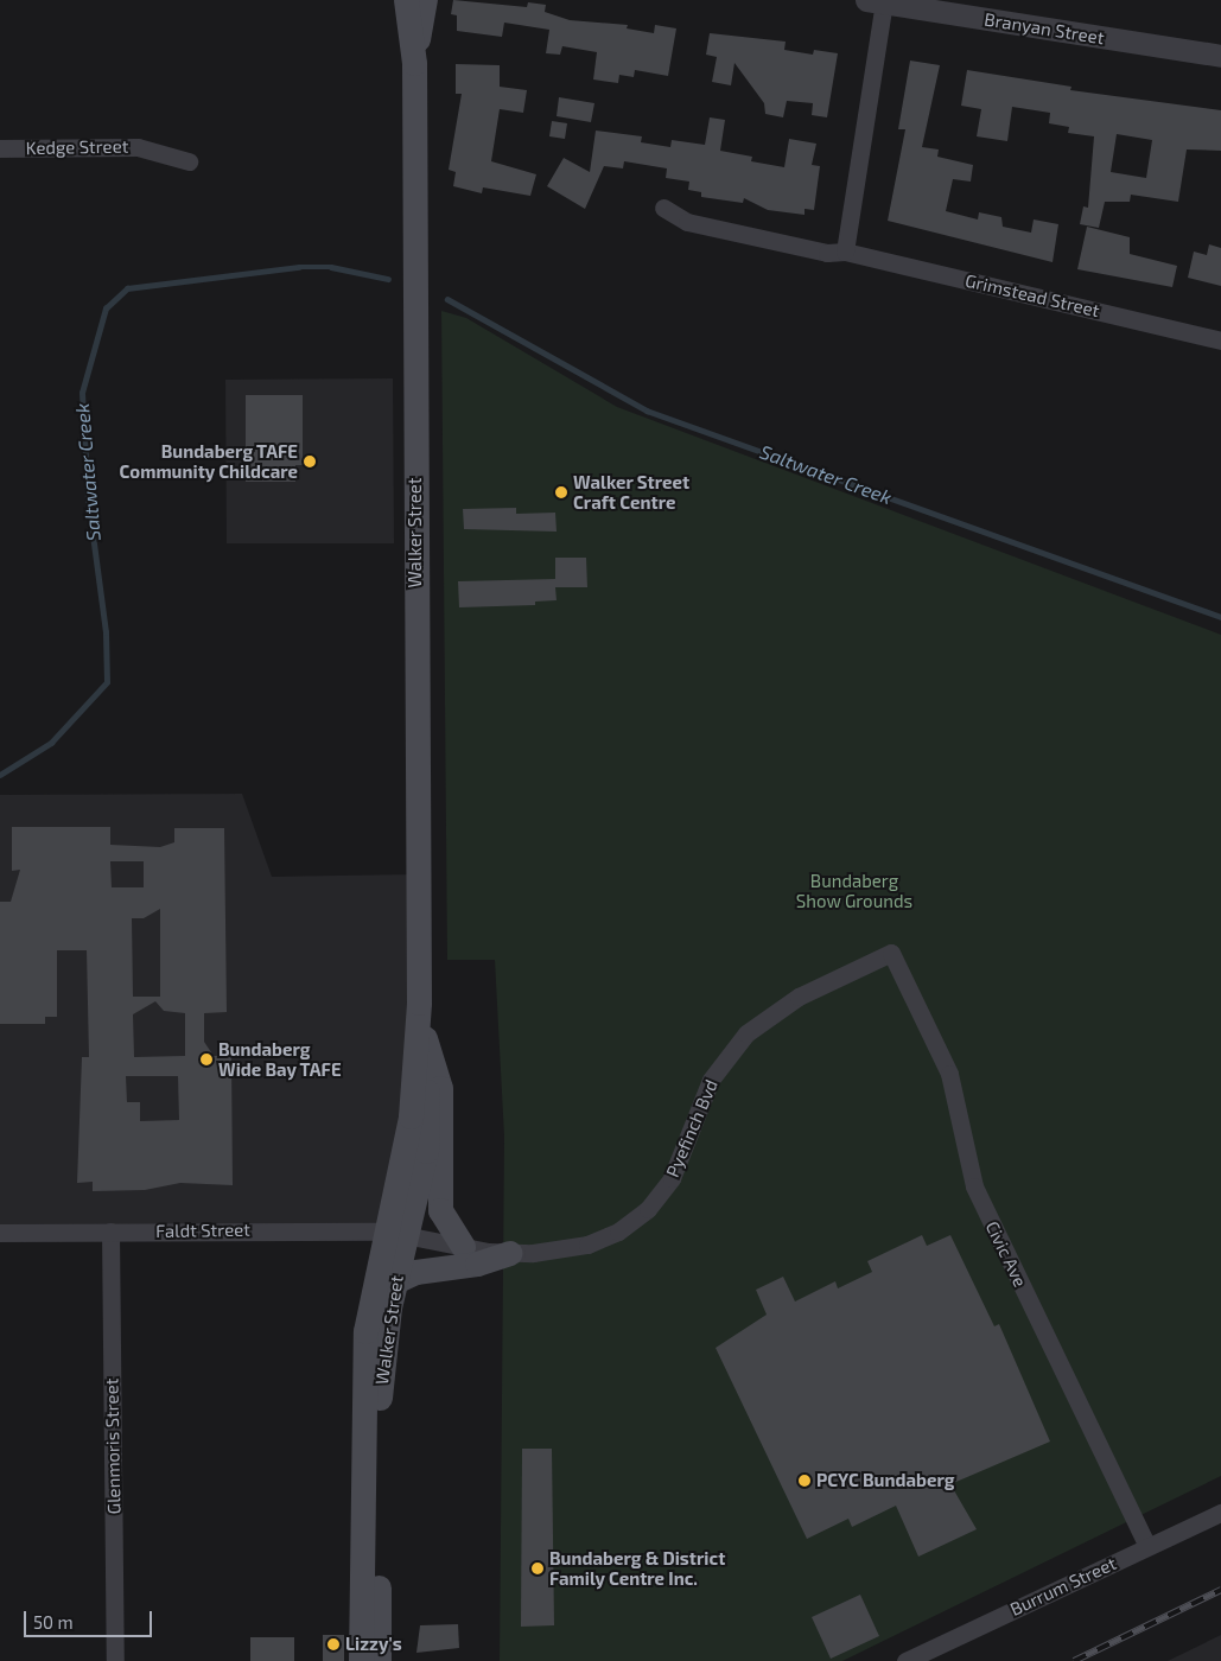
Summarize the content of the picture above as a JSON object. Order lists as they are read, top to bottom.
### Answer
{
  "streets": {
    "main road": ["Walker Street"],
    "street": [
      "Branyan Street",
      "Kedge Street",
      "Grimstead Street",
      "Pyefinch Bvd",
      "Faldt Street",
      "Civic Ave",
      "Glenmoris Street",
      "Burrum Street"
    ]
  },
  "crossings": [
    ["Walker Street", "Pyefinch Bvd"],
    ["Walker Street", "Faldt Street"],
    ["Pyefinch Bvd", "Faldt Street"],
    ["Pyefinch Bvd", "Civic Ave"],
    ["Faldt Street", "Glenmoris Street"],
    ["Civic Ave", "Burrum Street"]
  ],
  "water": ["Saltwater Creek"],
  "parks": ["Bundaberg Show Grounds"],
  "places": [
    "Bundaberg TAFE Community Childcare",
    "Walker Street Craft Centre",
    "Bundaberg Wide Bay TAFE",
    "PCYC Bundaberg",
    "Bundaberg & District Family Centre Inc.",
    "Lizzy's"
  ],
  "scale_bar": "50 m"
}
